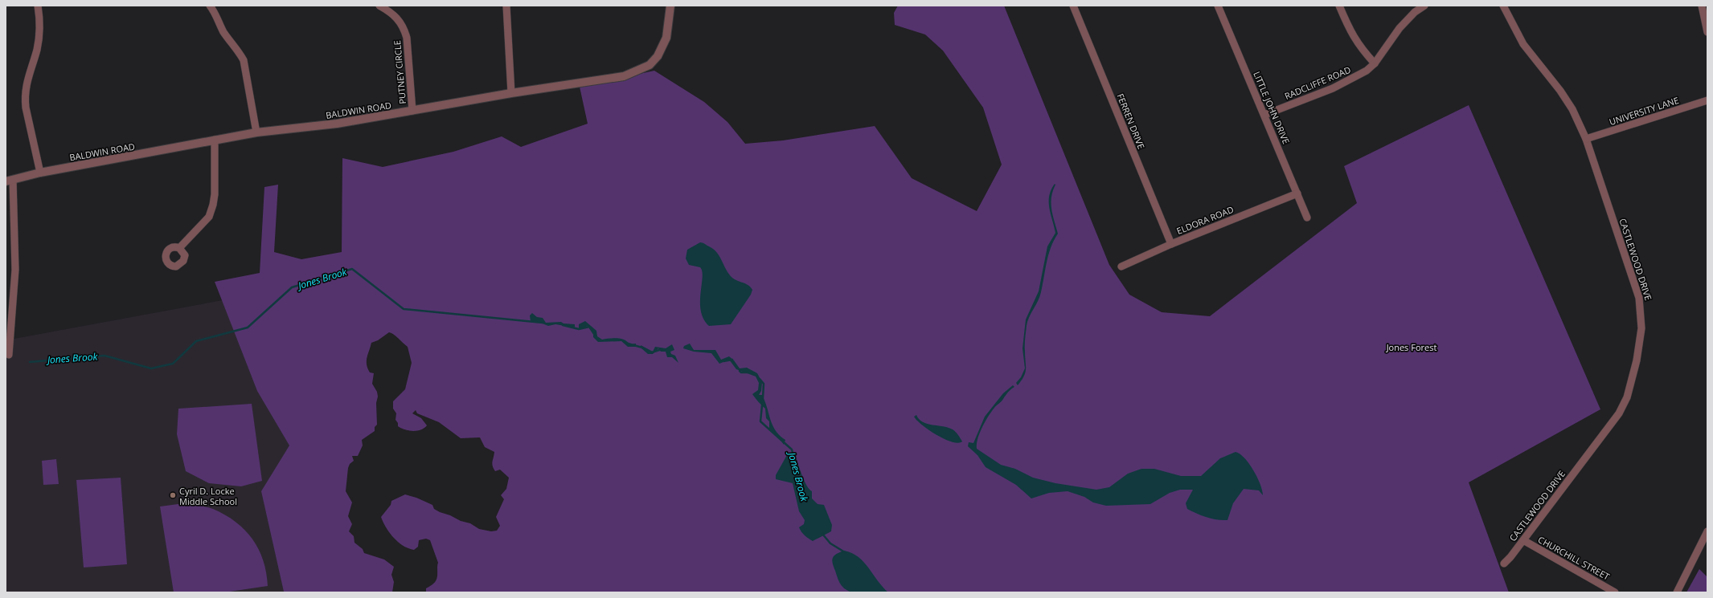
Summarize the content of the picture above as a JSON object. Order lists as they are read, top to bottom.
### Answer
{
  "streets": {
    "street": [
      "PUTNEY CIRCLE",
      "RADCLIFFE ROAD",
      "LITTLE JOHN DRIVE",
      "BALDWIN ROAD",
      "UNIVERSITY LANE",
      "FERREN DRIVE",
      "ELDORA ROAD",
      "CASTLEWOOD DRIVE",
      "CHURCHILL STREET"
    ]
  },
  "crossings": [
    ["PUTNEY CIRCLE", "BALDWIN ROAD"],
    ["RADCLIFFE ROAD", "LITTLE JOHN DRIVE"],
    ["LITTLE JOHN DRIVE", "ELDORA ROAD"],
    ["UNIVERSITY LANE", "CASTLEWOOD DRIVE"],
    ["FERREN DRIVE", "ELDORA ROAD"],
    ["CASTLEWOOD DRIVE", "CHURCHILL STREET"]
  ],
  "water": ["Jones Brook"],
  "parks": ["Jones Forest"],
  "places": ["Cyril D. Locke Middle School"]
}
